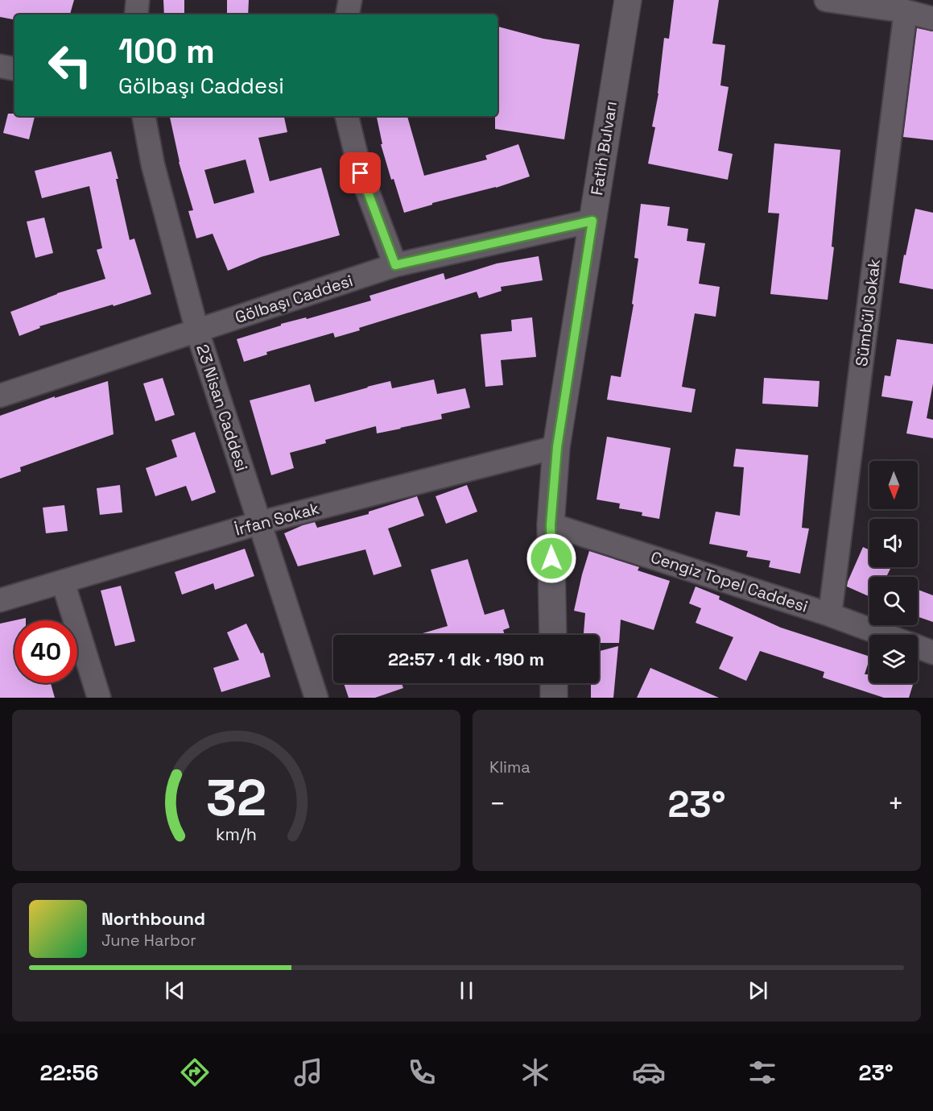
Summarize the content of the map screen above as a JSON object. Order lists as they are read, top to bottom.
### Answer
{
  "streets": {
    "street": [
      "Fatih Bulvarı",
      "Gölbaşı Caddesi",
      "Sümbül Sokak",
      "23 Nisan Caddesi",
      "İrfan Sokak",
      "Cengiz Topel Caddesi"
    ]
  },
  "crossings": [
    ["Fatih Bulvarı", "Gölbaşı Caddesi"],
    ["Fatih Bulvarı", "İrfan Sokak"],
    ["Fatih Bulvarı", "Cengiz Topel Caddesi"],
    ["Gölbaşı Caddesi", "23 Nisan Caddesi"],
    ["Sümbül Sokak", "Cengiz Topel Caddesi"],
    ["23 Nisan Caddesi", "İrfan Sokak"]
  ],
  "north": "bottom",
  "page": {
    "turn": ["100 m", "Gölbaşı Caddesi"],
    "limit": "40",
    "trip": "22:57 · 1 dk · 190 m",
    "tile": "Klima",
    "heat": ["−", "23°", "+"],
    "song": ["Northbound", "June Harbor"],
    "tabs": ["22:56", "23°"],
    "gauge": ["32", "km/h"]
  }
}
